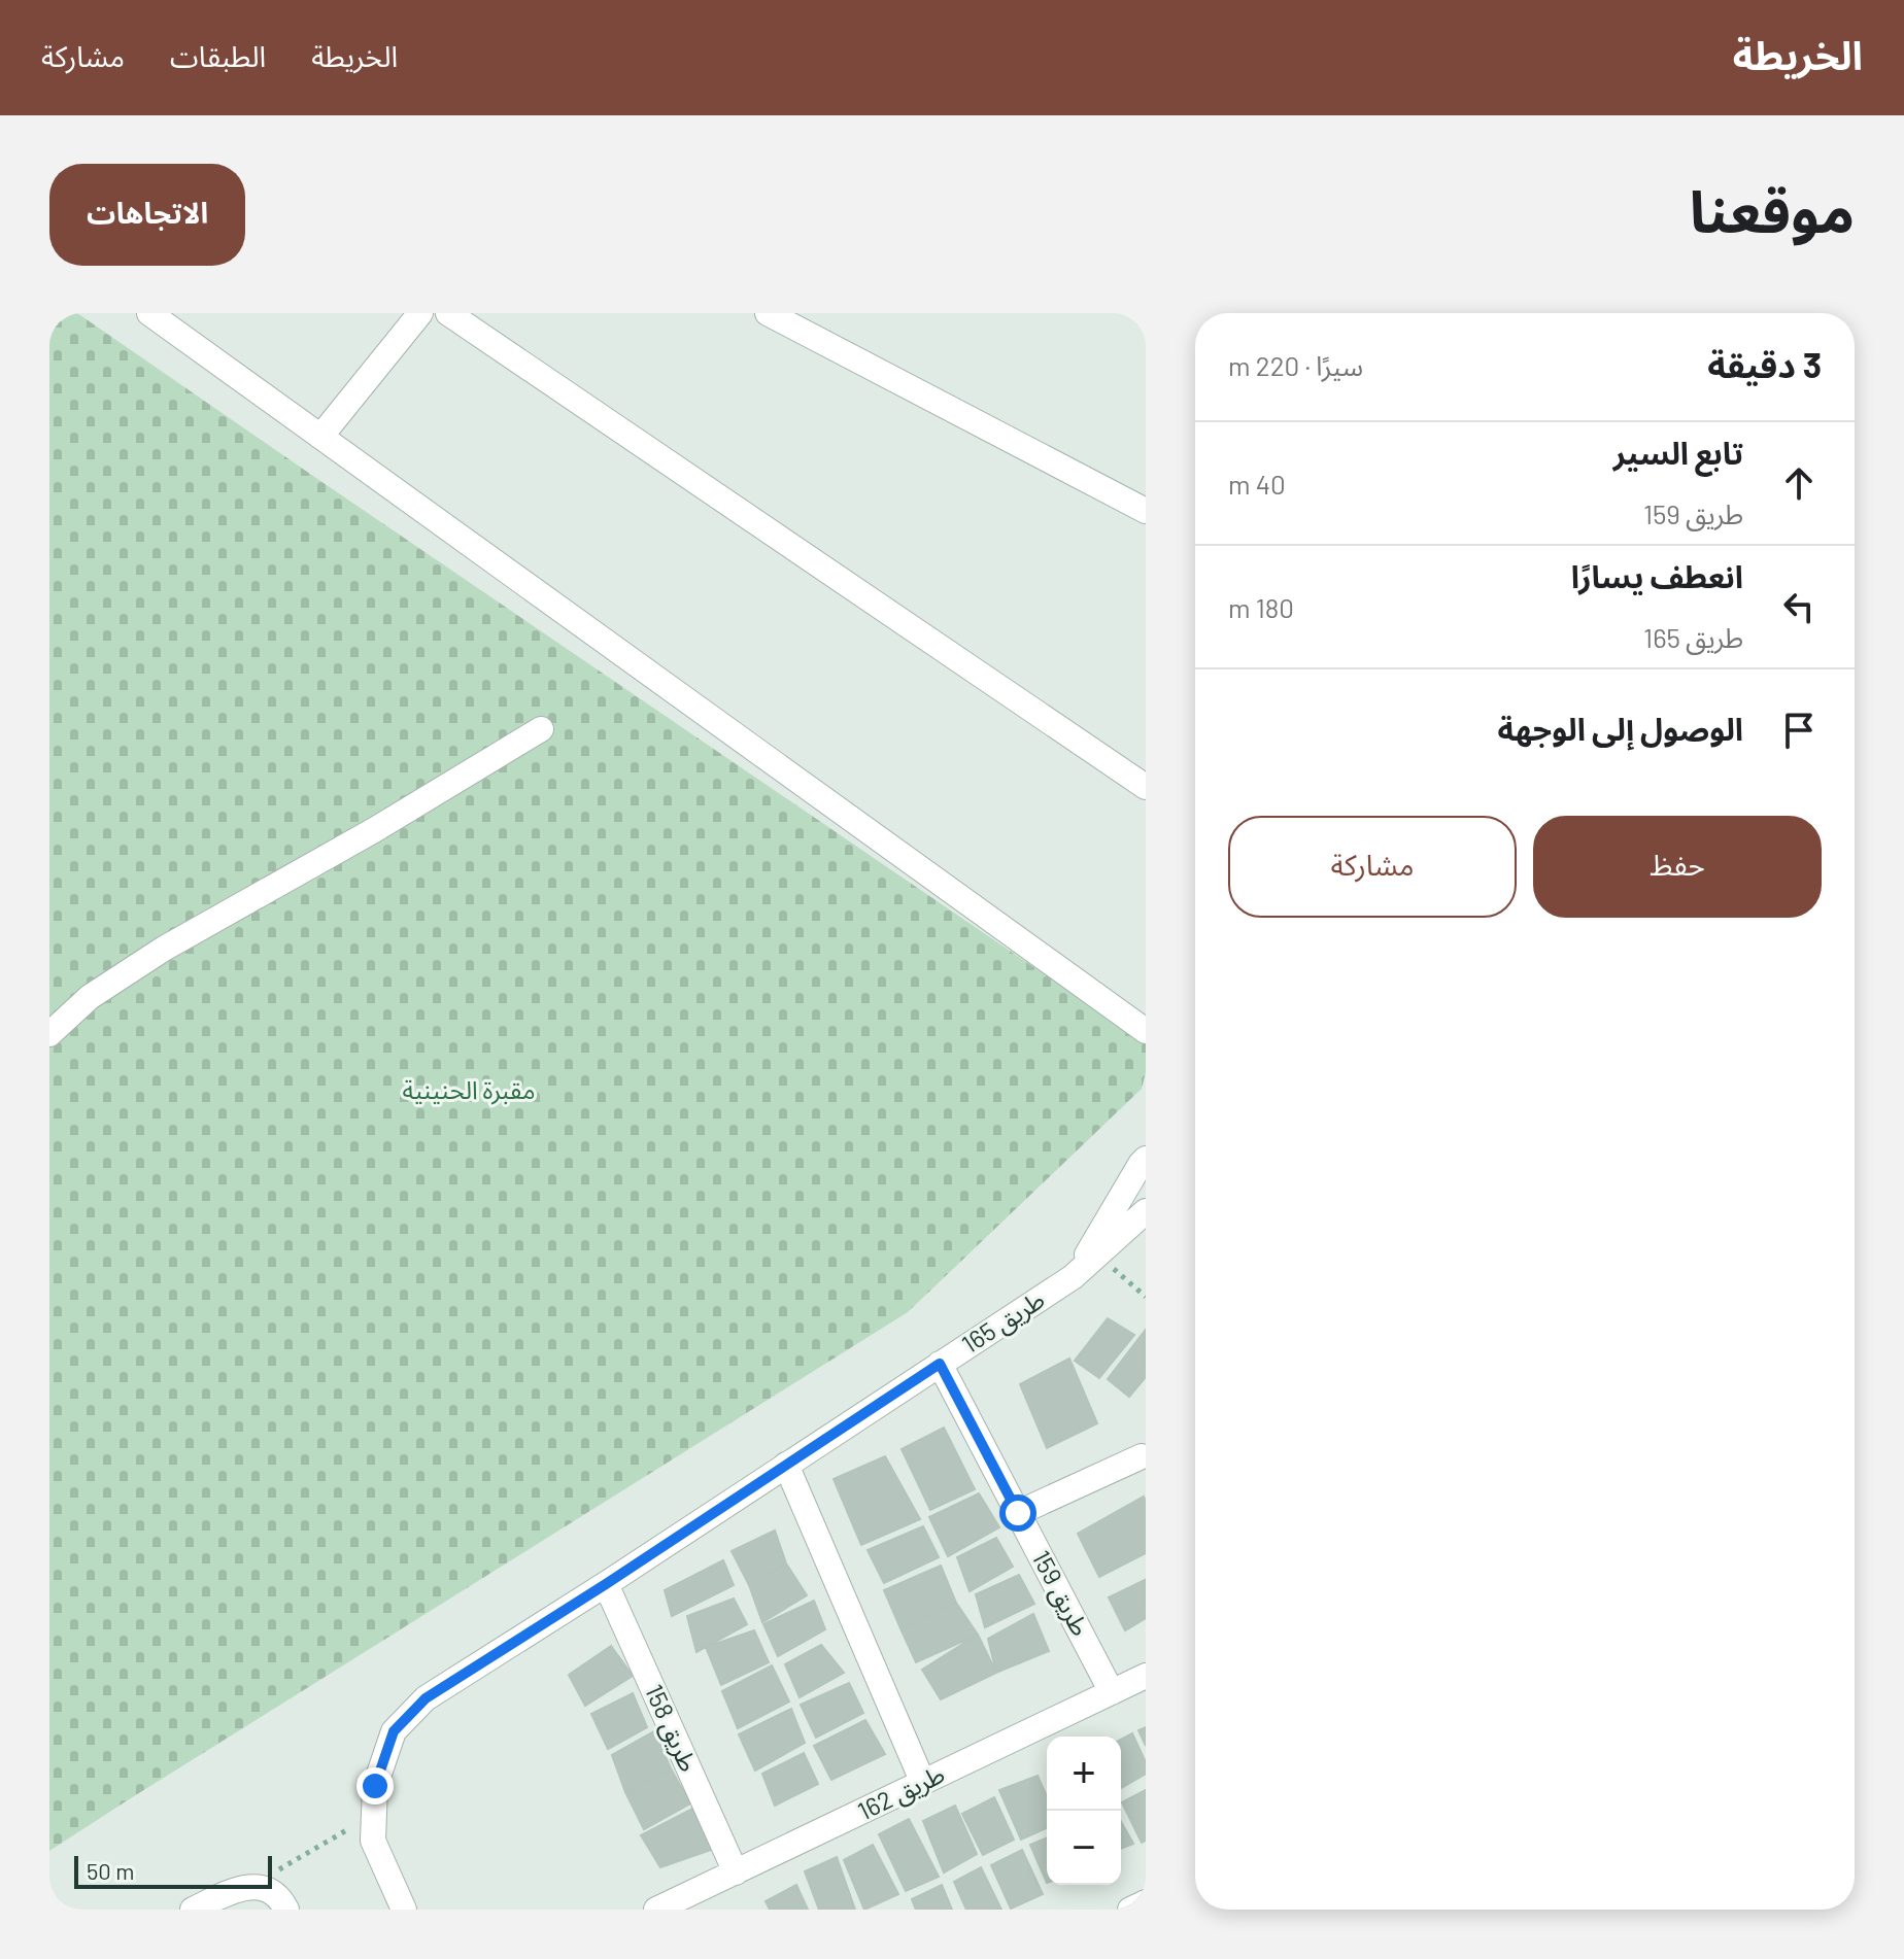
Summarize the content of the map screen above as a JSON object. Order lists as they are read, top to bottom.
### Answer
{
  "streets": {
    "street": [
      "طريق 165",
      "طريق 159",
      "طريق 158",
      "طريق 162"
    ]
  },
  "crossings": [
    ["طريق 165", "طريق 159"],
    ["طريق 165", "طريق 158"],
    ["طريق 159", "طريق 162"],
    ["طريق 158", "طريق 162"]
  ],
  "parks": ["مقبرة الحنينية"],
  "scale_bar": "50 m",
  "page": {
    "header": "الخريطة",
    "nav": ["الخريطة", "الطبقات", "مشاركة"],
    "title": "موقعنا",
    "buttons": [
      "الاتجاهات",
      ["حفظ", "مشاركة"]
    ],
    "heading": ["3 دقيقة", "سيرًا · 220 m"],
    "list": [
      ["تابع السير", "طريق 159", "40 m"],
      ["انعطف يسارًا", "طريق 165", "180 m"],
      "الوصول إلى الوجهة"
    ],
    "map_buttons": ["+", "−"],
    "scale": "50 m"
  }
}
